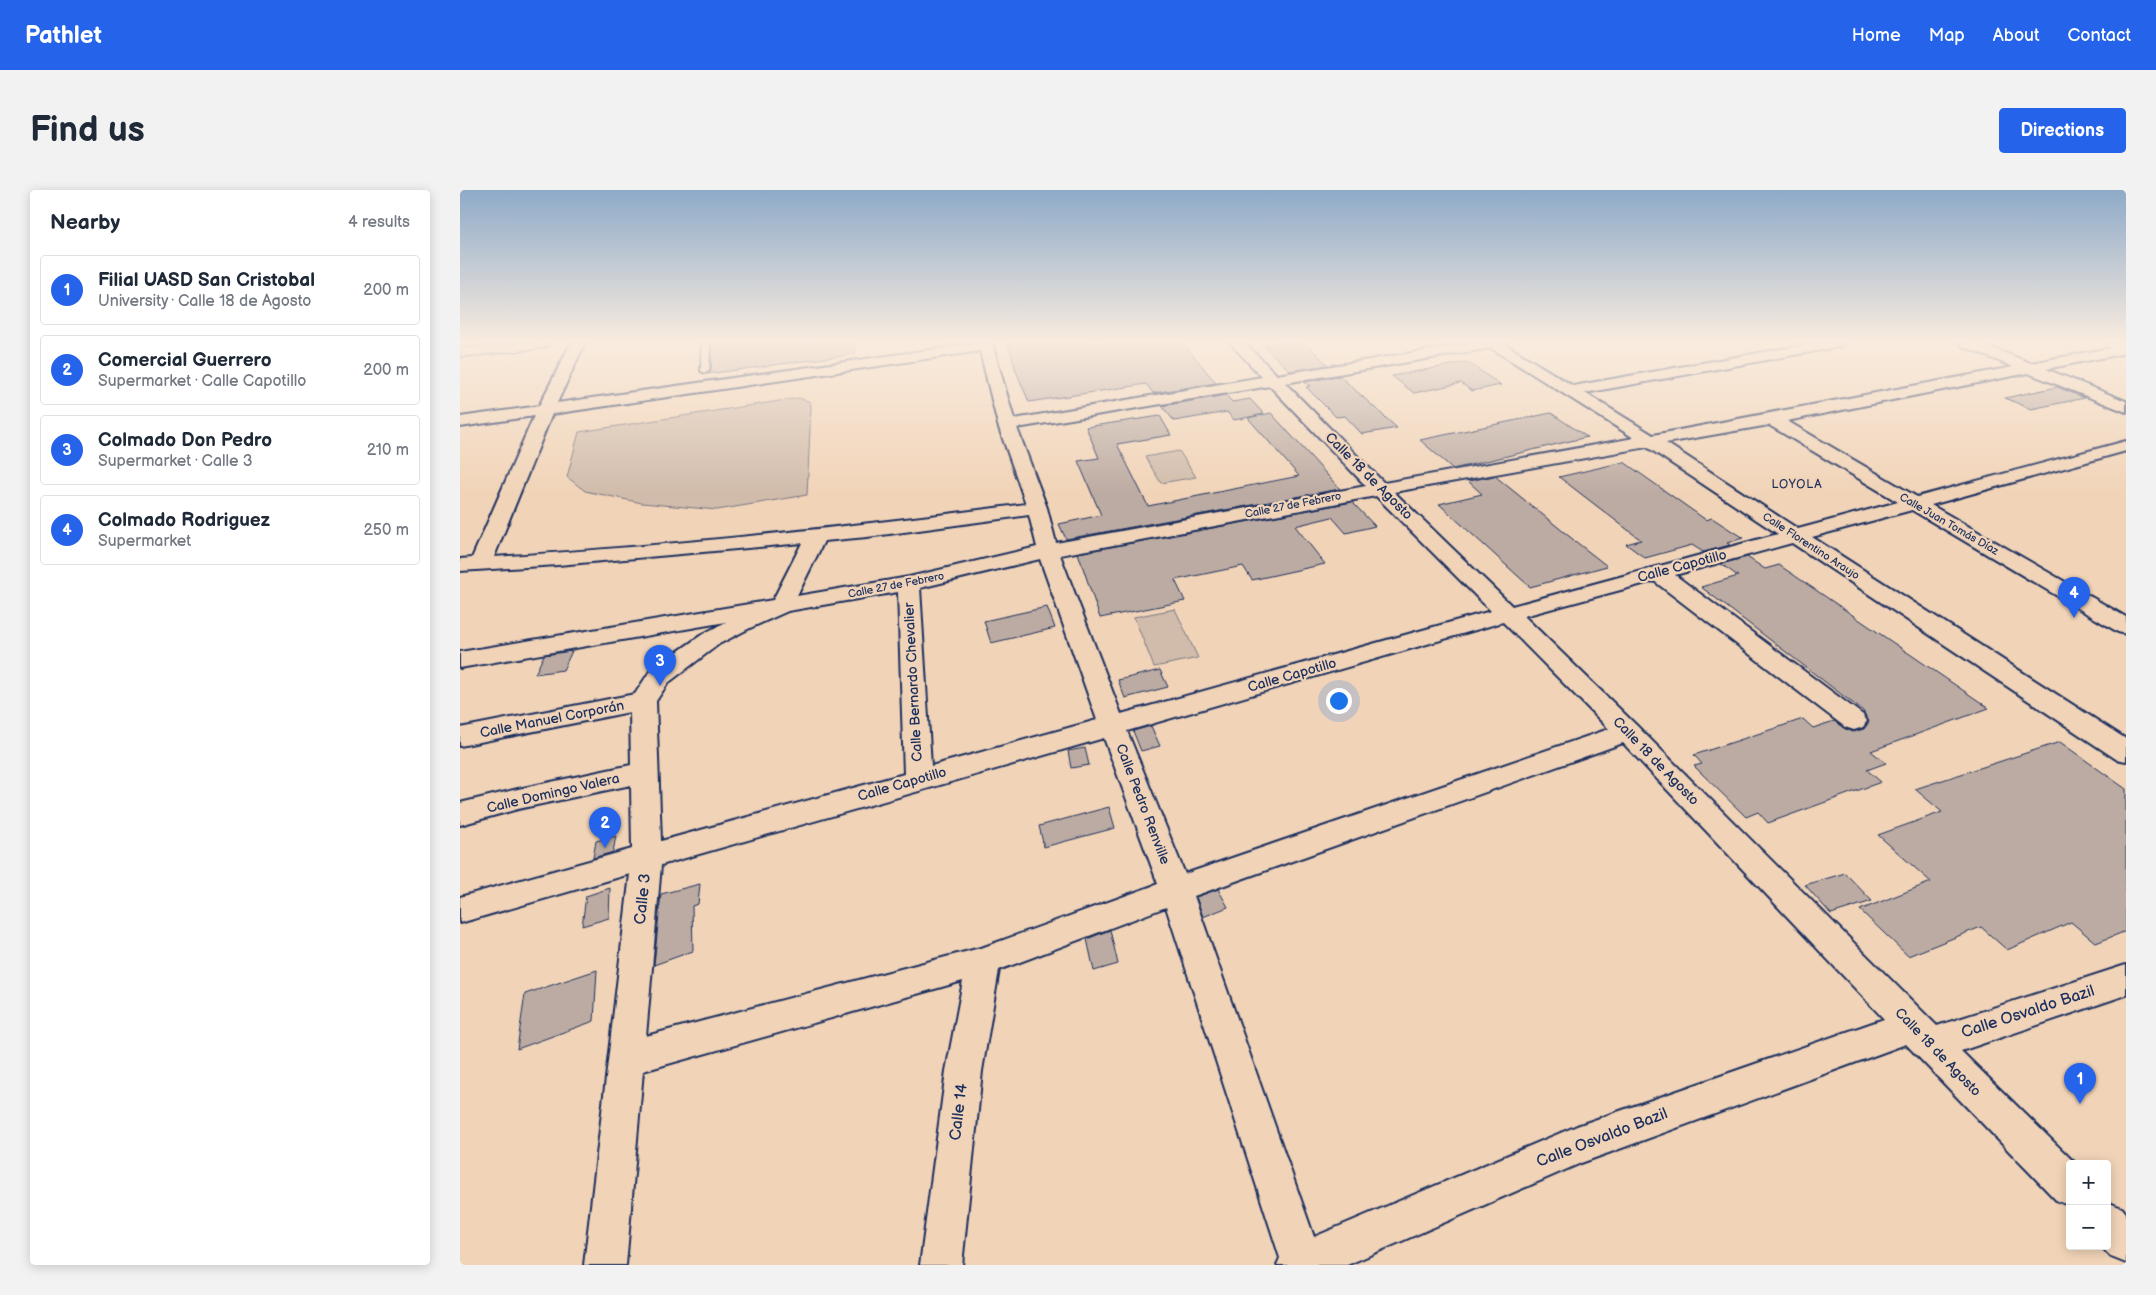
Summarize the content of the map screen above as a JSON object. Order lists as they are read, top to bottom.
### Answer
{
  "streets": {
    "street": [
      "Calle 18 de Agosto",
      "Calle 27 de Febrero",
      "Calle Juan Tomás Díaz",
      "Calle Florentino Araujo",
      "Calle Capotillo",
      "Calle Bernardo Chevalier",
      "Calle Manuel Corporán",
      "Calle Domingo Valera",
      "Calle Pedro Renville",
      "Calle 3",
      "Calle Osvaldo Bazil",
      "Calle 14"
    ]
  },
  "crossings": [
    ["Calle 18 de Agosto", "Calle 27 de Febrero"],
    ["Calle 18 de Agosto", "Calle Capotillo"],
    ["Calle 18 de Agosto", "Calle Osvaldo Bazil"],
    ["Calle 27 de Febrero", "Calle Juan Tomás Díaz"],
    ["Calle 27 de Febrero", "Calle Florentino Araujo"],
    ["Calle 27 de Febrero", "Calle Bernardo Chevalier"],
    ["Calle 27 de Febrero", "Calle Pedro Renville"],
    ["Calle Juan Tomás Díaz", "Calle Capotillo"],
    ["Calle Florentino Araujo", "Calle Capotillo"],
    ["Calle Capotillo", "Calle Bernardo Chevalier"],
    ["Calle Capotillo", "Calle Pedro Renville"],
    ["Calle Capotillo", "Calle 3"],
    ["Calle Manuel Corporán", "Calle 3"],
    ["Calle Domingo Valera", "Calle 3"],
    ["Calle Pedro Renville", "Calle Osvaldo Bazil"]
  ],
  "districts": ["LOYOLA"],
  "page": {
    "header": "Pathlet",
    "nav": [
      "Home",
      "Map",
      "About",
      "Contact"
    ],
    "buttons": "Directions",
    "title": "Find us",
    "heading": ["Nearby", "4 results"],
    "list": [
      {
        "mark": "1",
        "name": "Filial UASD San Cristobal",
        "note": "University · Calle 18 de Agosto",
        "value": "200 m"
      },
      {
        "mark": "2",
        "name": "Comercial Guerrero",
        "note": "Supermarket · Calle Capotillo",
        "value": "200 m"
      },
      {
        "mark": "3",
        "name": "Colmado Don Pedro",
        "note": "Supermarket · Calle 3",
        "value": "210 m"
      },
      {
        "mark": "4",
        "name": "Colmado Rodriguez",
        "note": "Supermarket",
        "value": "250 m"
      }
    ],
    "pins": [
      "4",
      "3",
      "2",
      "1"
    ],
    "map_buttons": ["+", "−"]
  }
}
